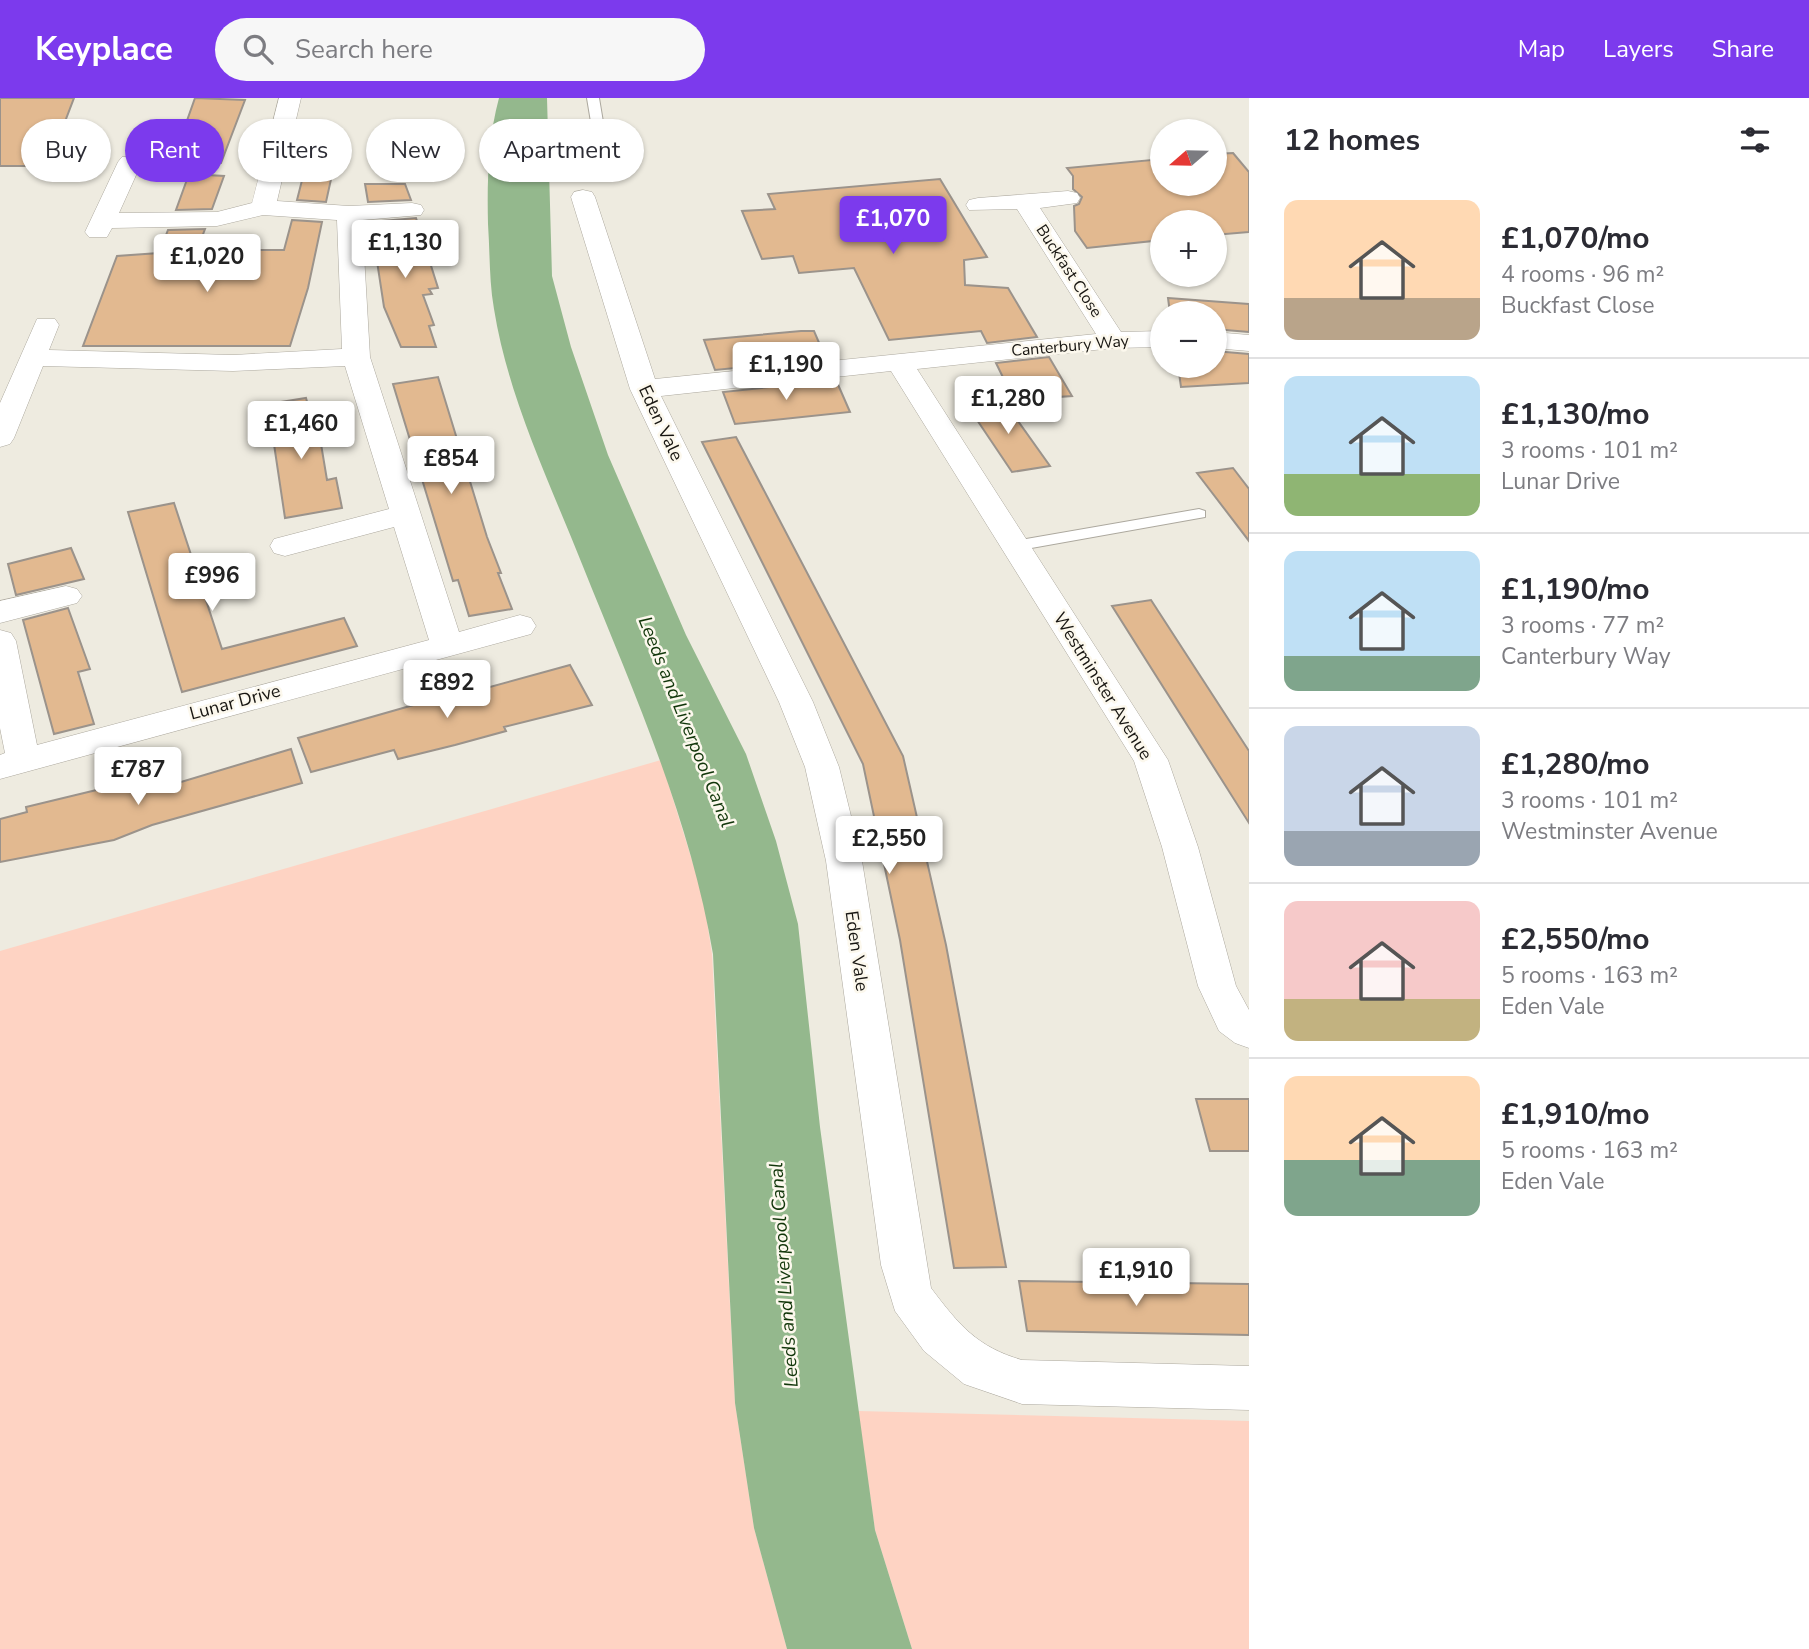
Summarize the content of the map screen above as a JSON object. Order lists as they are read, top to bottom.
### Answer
{
  "streets": {
    "street": [
      "Buckfast Close",
      "Canterbury Way",
      "Eden Vale",
      "Westminster Avenue",
      "Lunar Drive"
    ]
  },
  "crossings": [
    ["Buckfast Close", "Canterbury Way"],
    ["Canterbury Way", "Eden Vale"],
    ["Canterbury Way", "Westminster Avenue"]
  ],
  "water": ["Leeds and Liverpool Canal"],
  "north": "left",
  "page": {
    "header": "Keyplace",
    "search": "Search here",
    "nav": ["Map", "Layers", "Share"],
    "heading": "12 homes",
    "map_buttons": ["+", "−"],
    "chip": [
      "Buy",
      "Rent",
      "Filters",
      "New",
      "Apartment"
    ],
    "list": [
      {
        "name": "£1,070/mo",
        "note": "4 rooms · 96 m² · Buckfast Close"
      },
      {
        "name": "£1,130/mo",
        "note": "3 rooms · 101 m² · Lunar Drive"
      },
      {
        "name": "£1,190/mo",
        "note": "3 rooms · 77 m² · Canterbury Way"
      },
      {
        "name": "£1,280/mo",
        "note": "3 rooms · 101 m² · Westminster Avenue"
      },
      {
        "name": "£2,550/mo",
        "note": "5 rooms · 163 m² · Eden Vale"
      },
      {
        "name": "£1,910/mo",
        "note": "5 rooms · 163 m² · Eden Vale"
      }
    ],
    "price": [
      "£1,070",
      "£1,130",
      "£1,020",
      "£1,190",
      "£1,280",
      "£1,460",
      "£854",
      "£996",
      "£892",
      "£787",
      "£2,550",
      "£1,910"
    ]
  }
}
